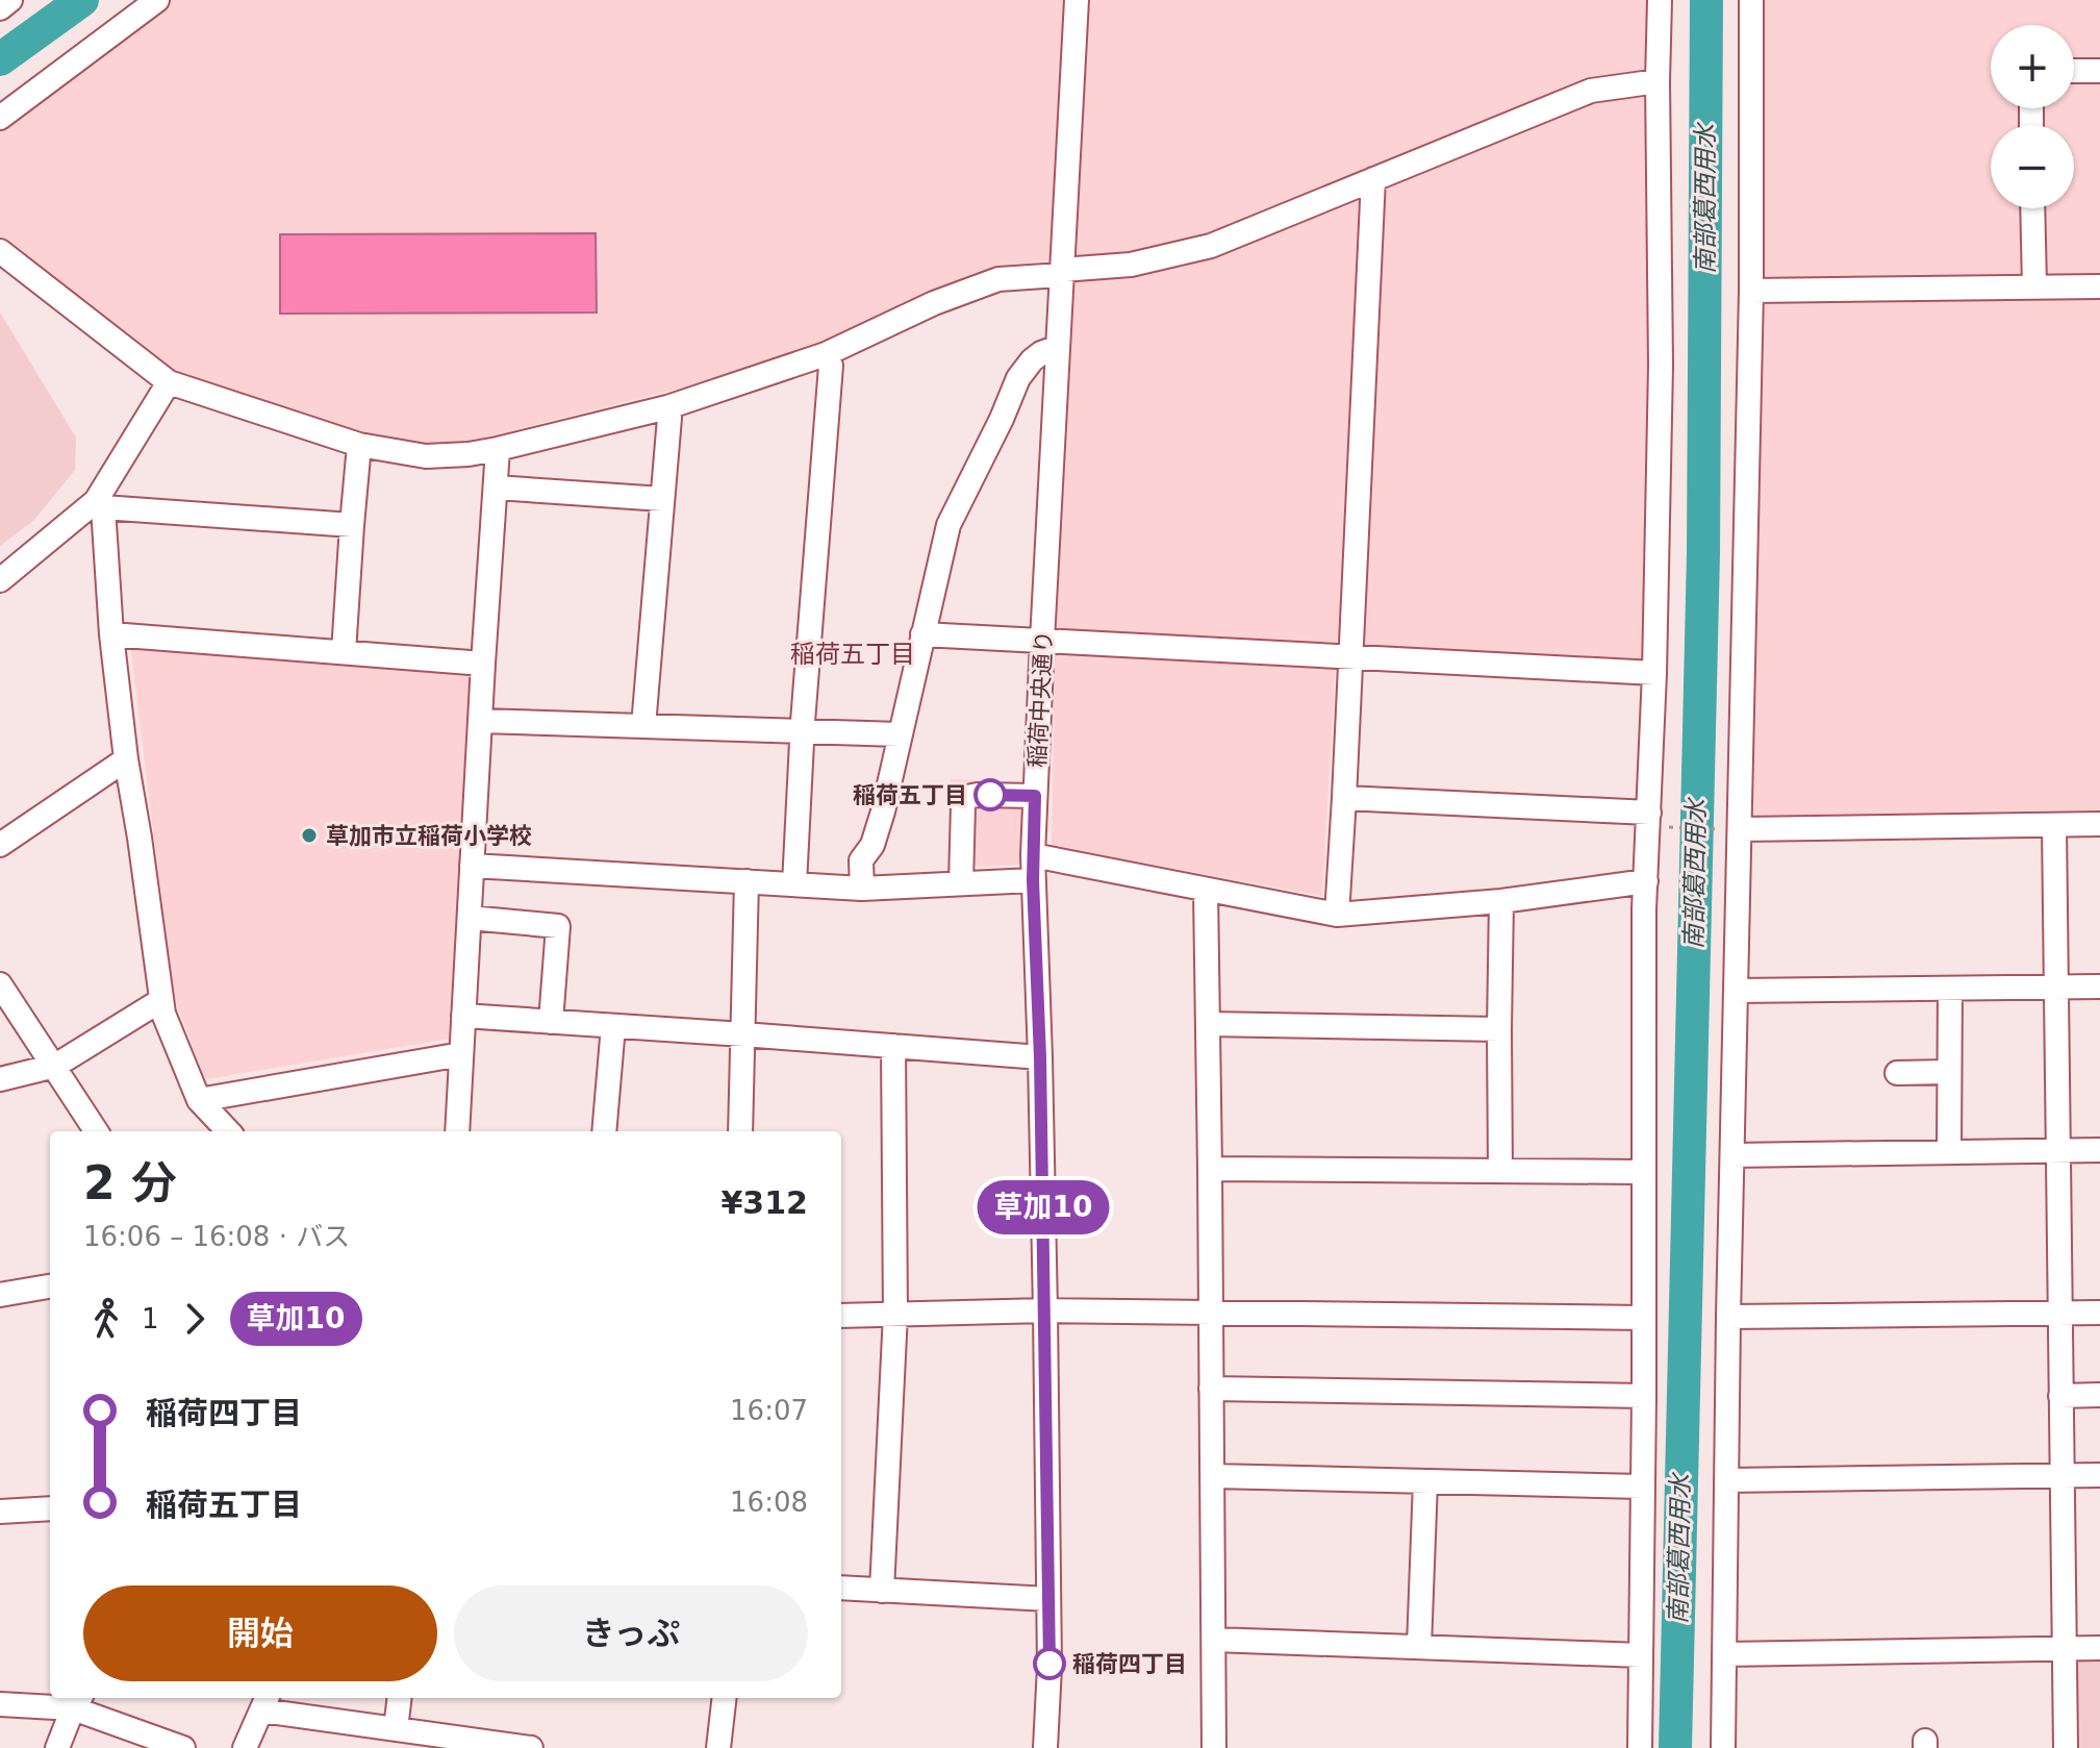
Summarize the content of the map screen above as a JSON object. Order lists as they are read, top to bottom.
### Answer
{
  "streets": {
    "street": ["稲荷中央通り"]
  },
  "districts": ["稲荷五丁目"],
  "water": ["南部葛西用水"],
  "places": ["稲荷五丁目", "草加市立稲荷小学校", "稲荷四丁目"],
  "lines": ["bus line 草加10"],
  "page": {
    "on_map": "草加10",
    "map_buttons": ["+", "−"],
    "heading": ["2 分", "16:06 – 16:08 · バス", "¥312"],
    "legs": ["1", "草加10"],
    "list": [
      {
        "name": "稲荷四丁目",
        "value": "16:07"
      },
      {
        "name": "稲荷五丁目",
        "value": "16:08"
      }
    ],
    "buttons": ["開始", "きっぷ"]
  }
}
